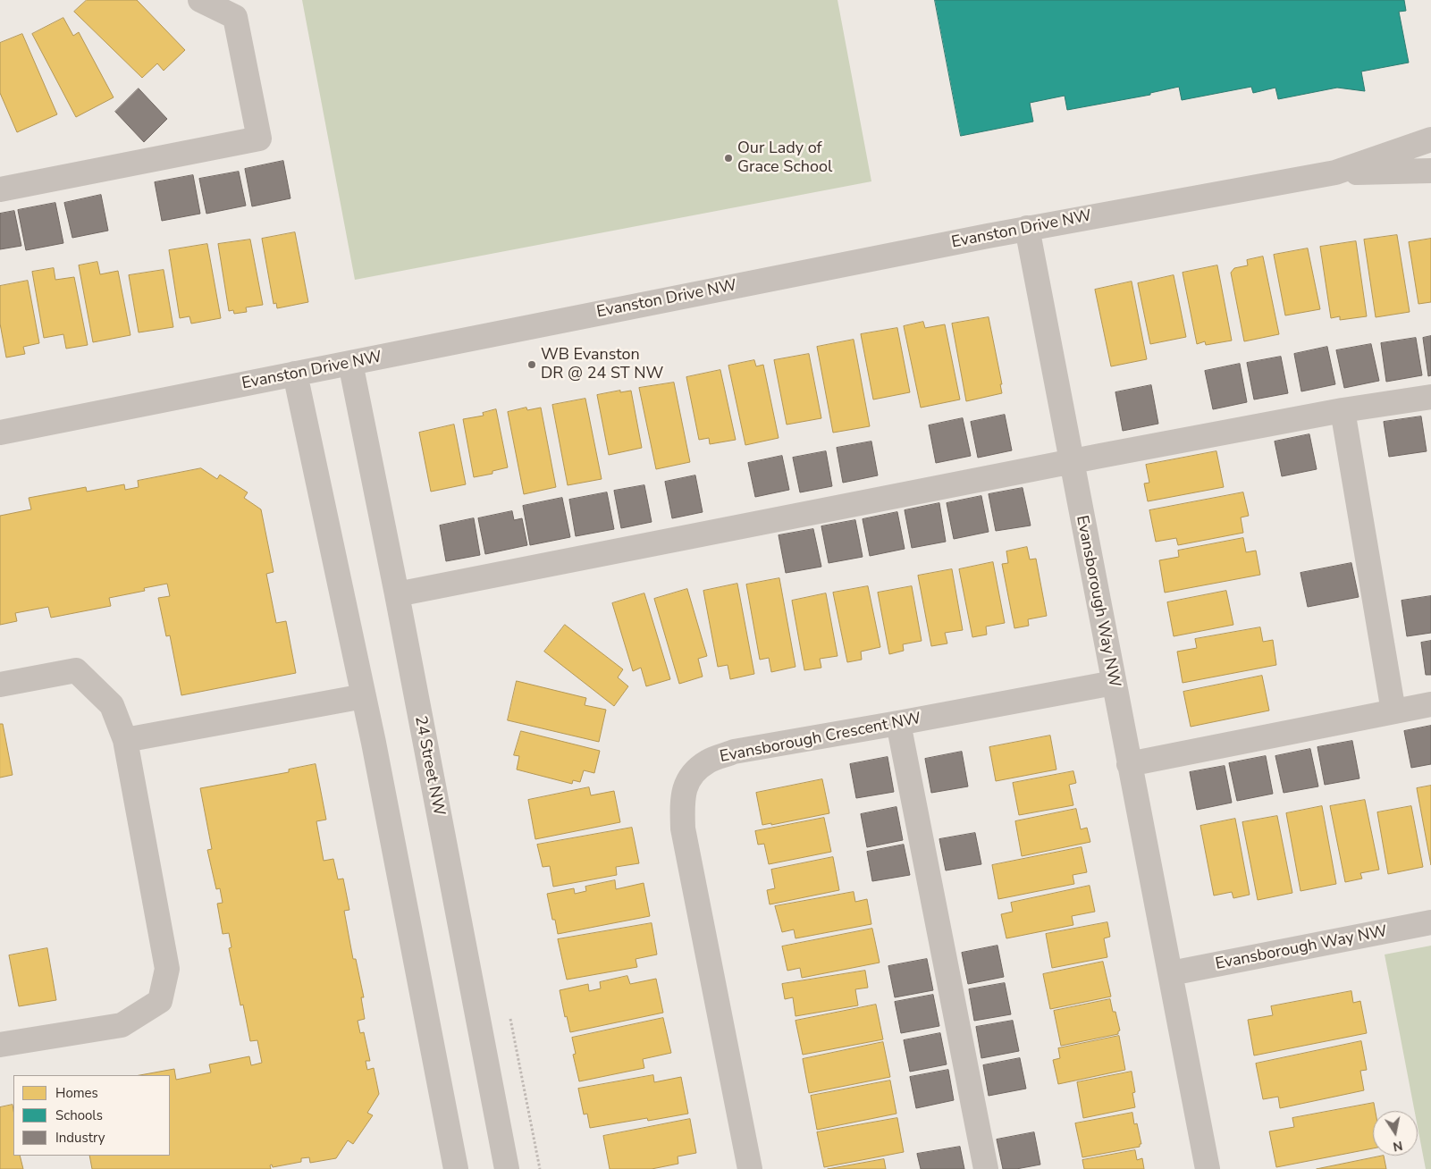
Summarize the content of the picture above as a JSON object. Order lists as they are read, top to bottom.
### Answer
{
  "streets": {
    "street": [
      "Evanston Drive NW",
      "Evansborough Way NW",
      "Evansborough Crescent NW",
      "24 Street NW"
    ]
  },
  "crossings": [
    ["Evanston Drive NW", "Evansborough Way NW"],
    ["Evanston Drive NW", "24 Street NW"],
    ["Evansborough Way NW", "Evansborough Crescent NW"]
  ],
  "places": ["Our Lady of Grace School", "WB Evanston DR @ 24 ST NW"],
  "legend": ["Homes", "Schools", "Industry"],
  "north": "bottom"
}
